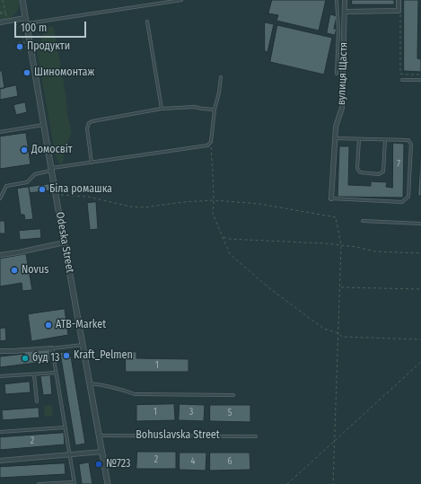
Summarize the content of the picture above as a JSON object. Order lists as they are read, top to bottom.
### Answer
{
  "streets": {
    "street": ["вулиця Щастя", "Odeska Street"],
    "lane": ["Bohuslavska Street"]
  },
  "crossings": [
    ["Odeska Street", "Bohuslavska Street"]
  ],
  "places": [
    "Продукти",
    "Шиномонтаж",
    "Домосвіт",
    "Біла ромашка",
    "Novus",
    "ATB-Market",
    "Kraft_Pelmen",
    "буд 13",
    "№723"
  ],
  "house_numbers": [
    "7",
    "1",
    "1",
    "3",
    "5",
    "2",
    "2",
    "4",
    "6"
  ],
  "scale_bar": "100 m"
}
